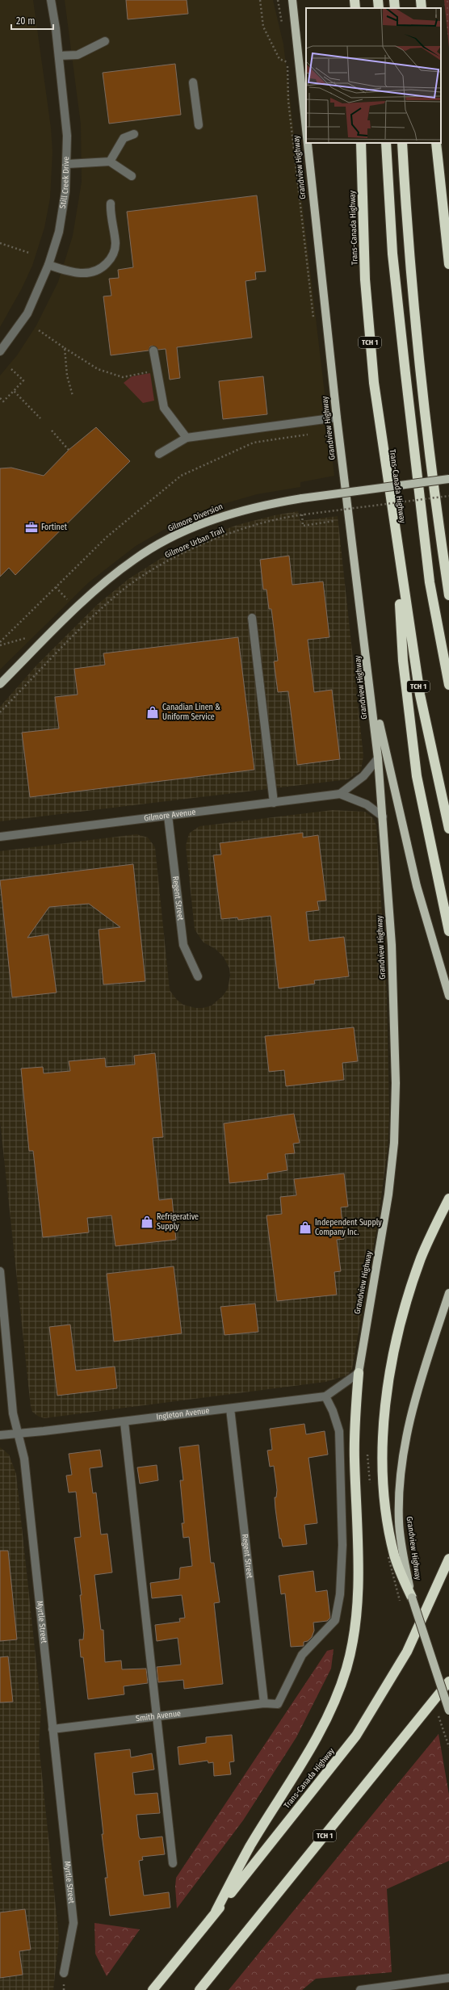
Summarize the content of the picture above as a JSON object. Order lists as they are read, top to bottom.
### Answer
{
  "streets": {
    "highway": ["Trans-Canada Highway", "TCH 1"],
    "main road": ["Grandview Highway", "Gilmore Diversion"],
    "street": [
      "Still Creek Drive",
      "Gilmore Avenue",
      "Regent Street",
      "Ingleton Avenue",
      "Myrtle Street",
      "Smith Avenue"
    ],
    "path": ["Gilmore Urban Trail"]
  },
  "crossings": [
    ["Grandview Highway", "Gilmore Avenue"],
    ["Grandview Highway", "Ingleton Avenue"],
    ["Gilmore Avenue", "Regent Street"],
    ["Regent Street", "Ingleton Avenue"],
    ["Regent Street", "Smith Avenue"],
    ["Ingleton Avenue", "Myrtle Street"],
    ["Ingleton Avenue", "Smith Avenue"],
    ["Myrtle Street", "Smith Avenue"]
  ],
  "places": {
    "office": ["Fortinet"],
    "shop": ["Canadian Linen & Uniform Service", "Refrigerative Supply", "Independent Supply Company Inc."]
  },
  "scale_bar": "20 m"
}
